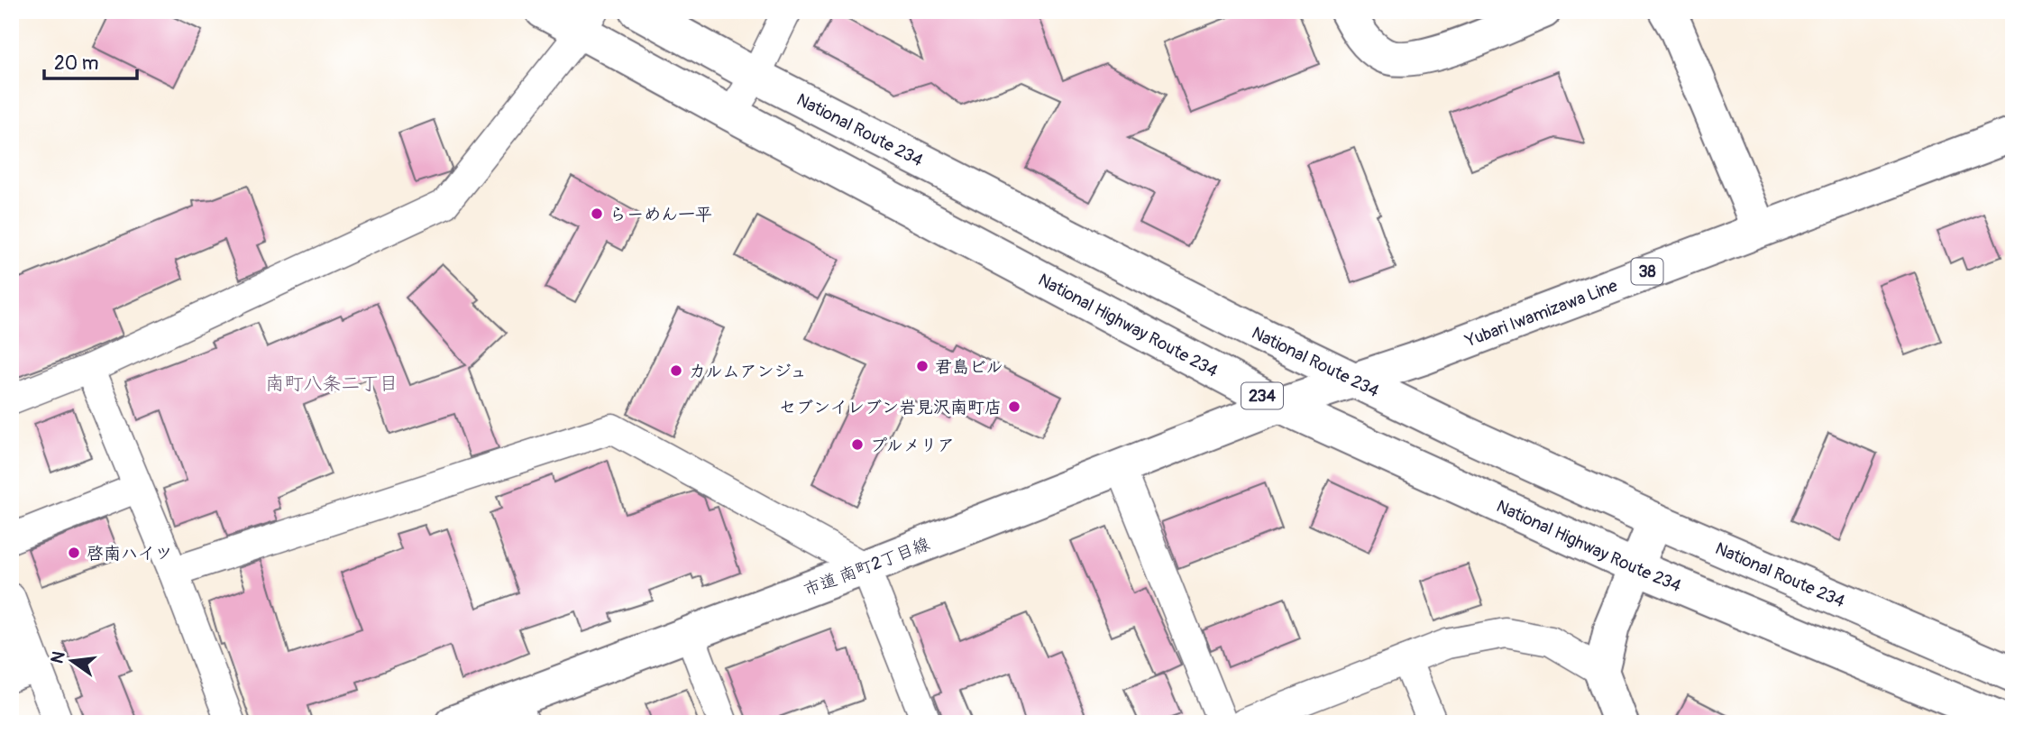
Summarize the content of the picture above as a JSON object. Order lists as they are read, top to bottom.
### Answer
{
  "streets": {
    "main road": [
      "National Route 234",
      "38",
      "Yubari Iwamizawa Line",
      "National Highway Route 234",
      "234",
      "市道 南町2丁目線"
    ]
  },
  "crossings": [
    ["National Route 234", "Yubari Iwamizawa Line"],
    ["Yubari Iwamizawa Line", "National Highway Route 234"],
    ["Yubari Iwamizawa Line", "市道 南町2丁目線"],
    ["National Highway Route 234", "市道 南町2丁目線"]
  ],
  "districts": ["南町八条二丁目"],
  "places": [
    "らーめん一平",
    "君島ビル",
    "カルムアンジュ",
    "セブンイレブン岩見沢南町店",
    "プルメリア",
    "啓南ハイツ"
  ],
  "scale_bar": "20 m",
  "north": "left"
}
